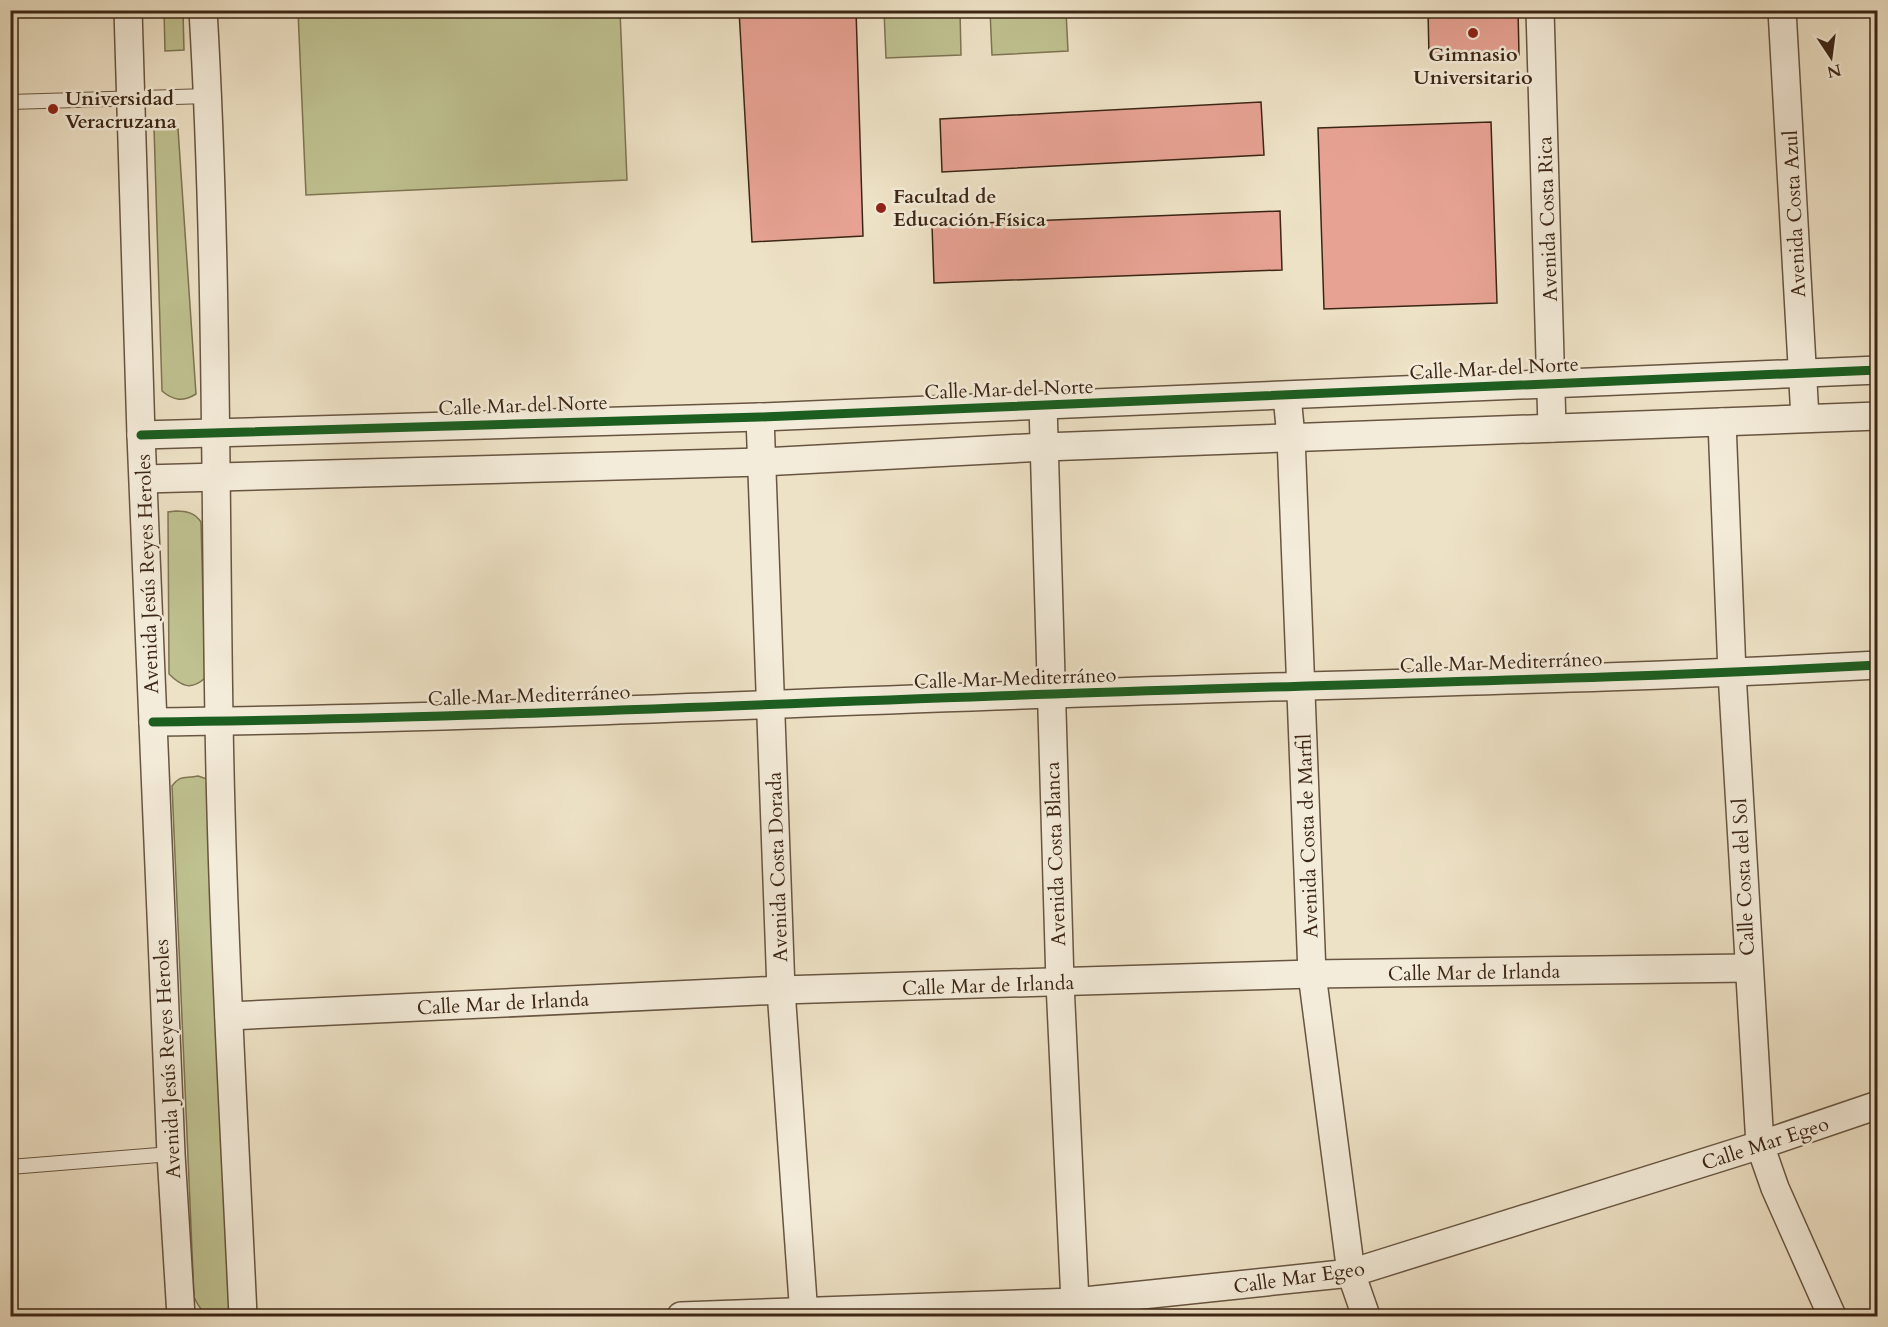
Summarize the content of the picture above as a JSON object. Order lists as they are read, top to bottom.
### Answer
{
  "streets": {
    "street": [
      "Avenida Costa Azul",
      "Avenida Costa Rica",
      "Calle Mar del Norte",
      "Avenida Jesús Reyes Heroles",
      "Calle Mar Mediterráneo",
      "Avenida Costa de Marfil",
      "Avenida Costa Blanca",
      "Avenida Costa Dorada",
      "Calle Costa del Sol",
      "Calle Mar de Irlanda",
      "Calle Mar Egeo"
    ]
  },
  "crossings": [
    ["Avenida Costa Azul", "Calle Mar del Norte"],
    ["Avenida Costa Rica", "Calle Mar del Norte"],
    ["Calle Mar del Norte", "Avenida Jesús Reyes Heroles"],
    ["Calle Mar del Norte", "Avenida Costa de Marfil"],
    ["Calle Mar del Norte", "Avenida Costa Blanca"],
    ["Calle Mar del Norte", "Avenida Costa Dorada"],
    ["Avenida Jesús Reyes Heroles", "Calle Mar Mediterráneo"],
    ["Calle Mar Mediterráneo", "Avenida Costa de Marfil"],
    ["Calle Mar Mediterráneo", "Avenida Costa Blanca"],
    ["Calle Mar Mediterráneo", "Avenida Costa Dorada"],
    ["Calle Mar Mediterráneo", "Calle Costa del Sol"],
    ["Avenida Costa de Marfil", "Calle Mar de Irlanda"],
    ["Avenida Costa de Marfil", "Calle Mar Egeo"],
    ["Avenida Costa Blanca", "Calle Mar de Irlanda"],
    ["Avenida Costa Blanca", "Calle Mar Egeo"],
    ["Avenida Costa Dorada", "Calle Mar de Irlanda"],
    ["Avenida Costa Dorada", "Calle Mar Egeo"],
    ["Calle Costa del Sol", "Calle Mar de Irlanda"],
    ["Calle Costa del Sol", "Calle Mar Egeo"]
  ],
  "places": ["Gimnasio Universitario", "Universidad Veracruzana", "Facultad de Educación Física"],
  "north": "bottom"
}
